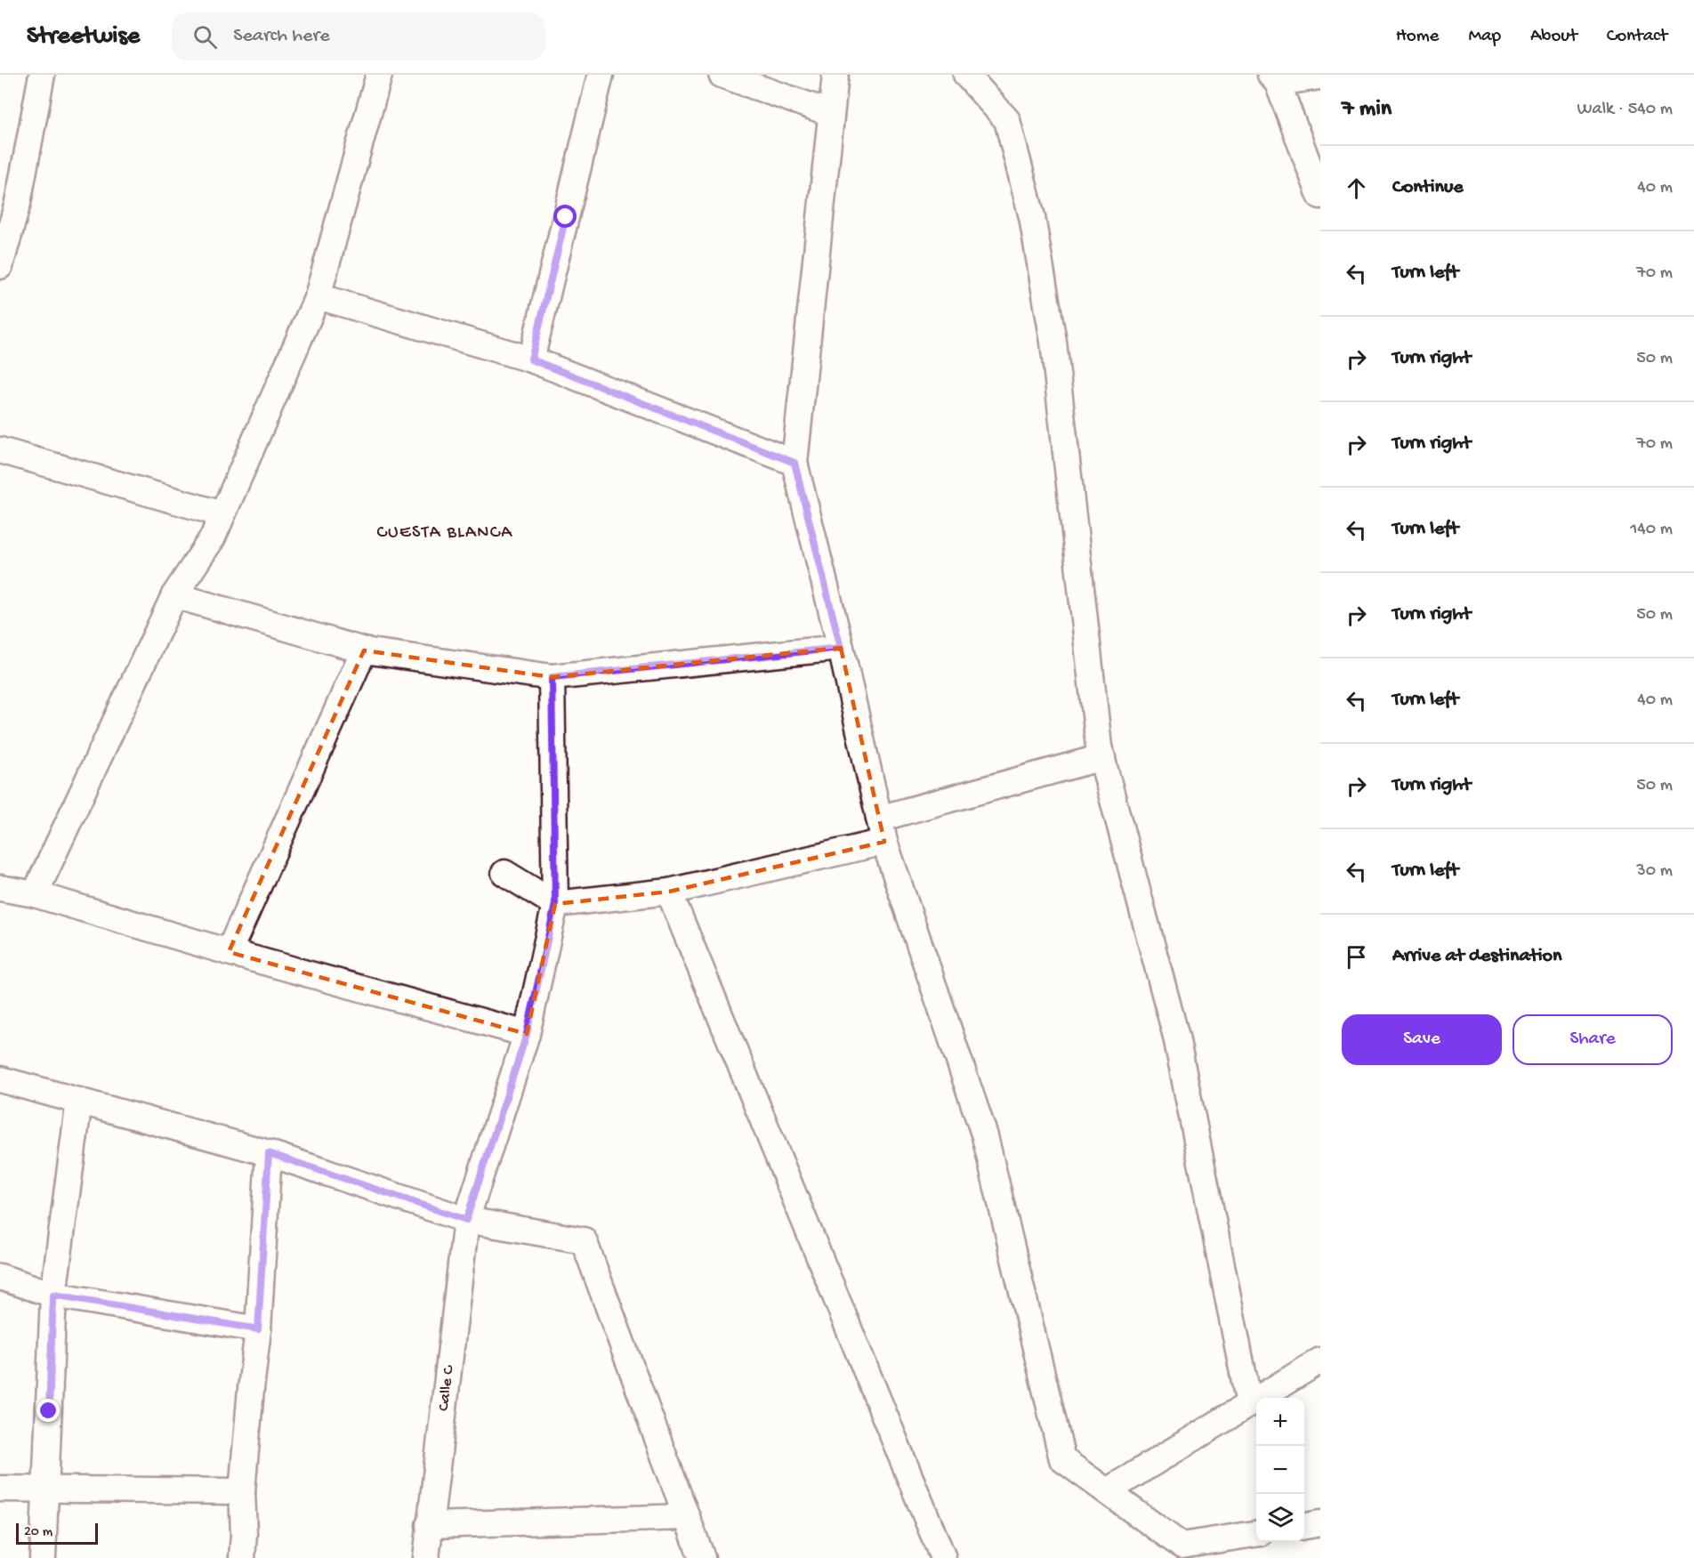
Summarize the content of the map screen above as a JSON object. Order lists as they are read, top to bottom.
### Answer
{
  "streets": {
    "street": ["Calle C"]
  },
  "districts": ["CUESTA BLANCA"],
  "scale_bar": "20 m",
  "page": {
    "header": "Streetwise",
    "search": "Search here",
    "nav": [
      "Home",
      "Map",
      "About",
      "Contact"
    ],
    "heading": ["7 min", "Walk · 540 m"],
    "list": [
      ["Continue", "40 m"],
      ["Turn left", "70 m"],
      ["Turn right", "50 m"],
      ["Turn right", "70 m"],
      ["Turn left", "140 m"],
      ["Turn right", "50 m"],
      ["Turn left", "40 m"],
      ["Turn right", "50 m"],
      ["Turn left", "30 m"],
      "Arrive at destination"
    ],
    "buttons": ["Save", "Share"],
    "map_buttons": ["+", "−"],
    "scale": "20 m"
  }
}
